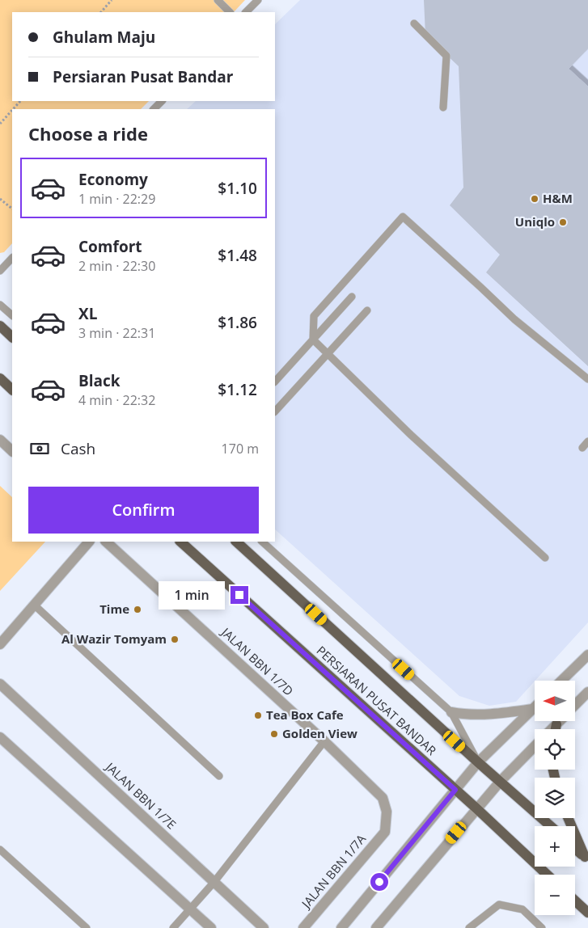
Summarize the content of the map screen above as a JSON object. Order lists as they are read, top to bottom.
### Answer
{
  "streets": {
    "main road": ["PERSIARAN PUSAT BANDAR"],
    "street": ["JALAN BBN 1/7D", "JALAN BBN 1/7E", "JALAN BBN 1/7A"]
  },
  "crossings": [
    ["JALAN BBN 1/7D", "JALAN BBN 1/7A"]
  ],
  "places": [
    "H&M",
    "Uniqlo",
    "Time",
    "Al Wazir Tomyam",
    "Tea Box Cafe",
    "Golden View"
  ],
  "north": "left",
  "page": {
    "banner": ["Ghulam Maju", "Persiaran Pusat Bandar"],
    "heading": "Choose a ride",
    "list": [
      {
        "name": "Economy",
        "note": "1 min · 22:29",
        "value": "$1.10"
      },
      {
        "name": "Comfort",
        "note": "2 min · 22:30",
        "value": "$1.48"
      },
      {
        "name": "XL",
        "note": "3 min · 22:31",
        "value": "$1.86"
      },
      {
        "name": "Black",
        "note": "4 min · 22:32",
        "value": "$1.12"
      }
    ],
    "pay": ["Cash", "170 m"],
    "buttons": "Confirm",
    "bubble": "1 min",
    "map_buttons": ["+", "−"]
  }
}
